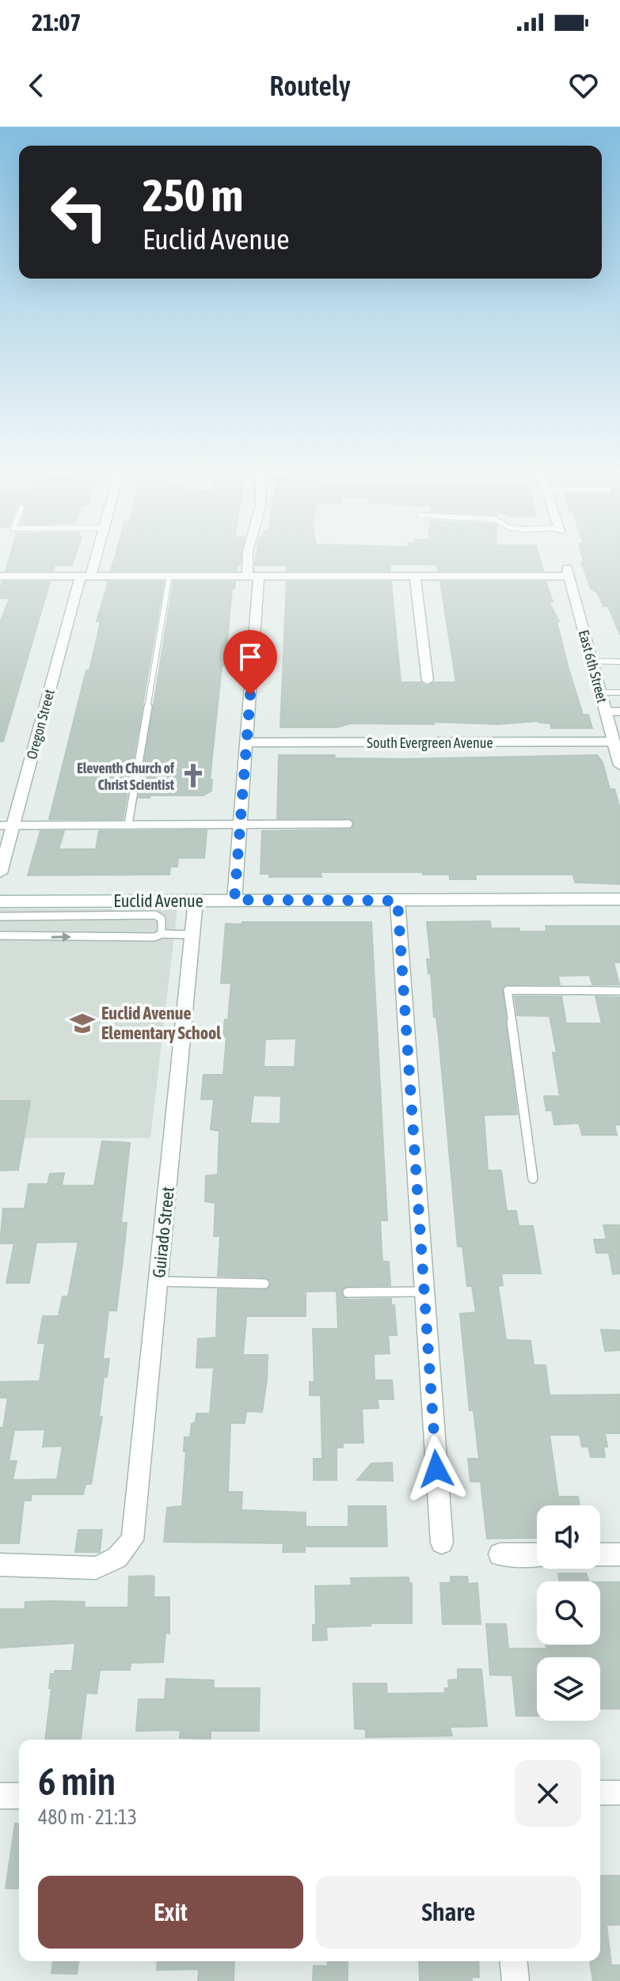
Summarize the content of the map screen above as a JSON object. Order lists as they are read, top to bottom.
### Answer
{
  "streets": {
    "street": [
      "East 6th Street",
      "Oregon Street",
      "South Evergreen Avenue",
      "Euclid Avenue",
      "Guirado Street"
    ]
  },
  "crossings": [
    ["East 6th Street", "South Evergreen Avenue"],
    ["Euclid Avenue", "Guirado Street"]
  ],
  "places": {
    "church": ["Eleventh Church of Christ Scientist"],
    "school or university": ["Euclid Avenue Elementary School"]
  },
  "page": {
    "status": "21:07",
    "header": "Routely",
    "turn": ["250 m", "Euclid Avenue"],
    "heading": ["6 min", "480 m · 21:13"],
    "buttons": ["Exit", "Share"]
  }
}
